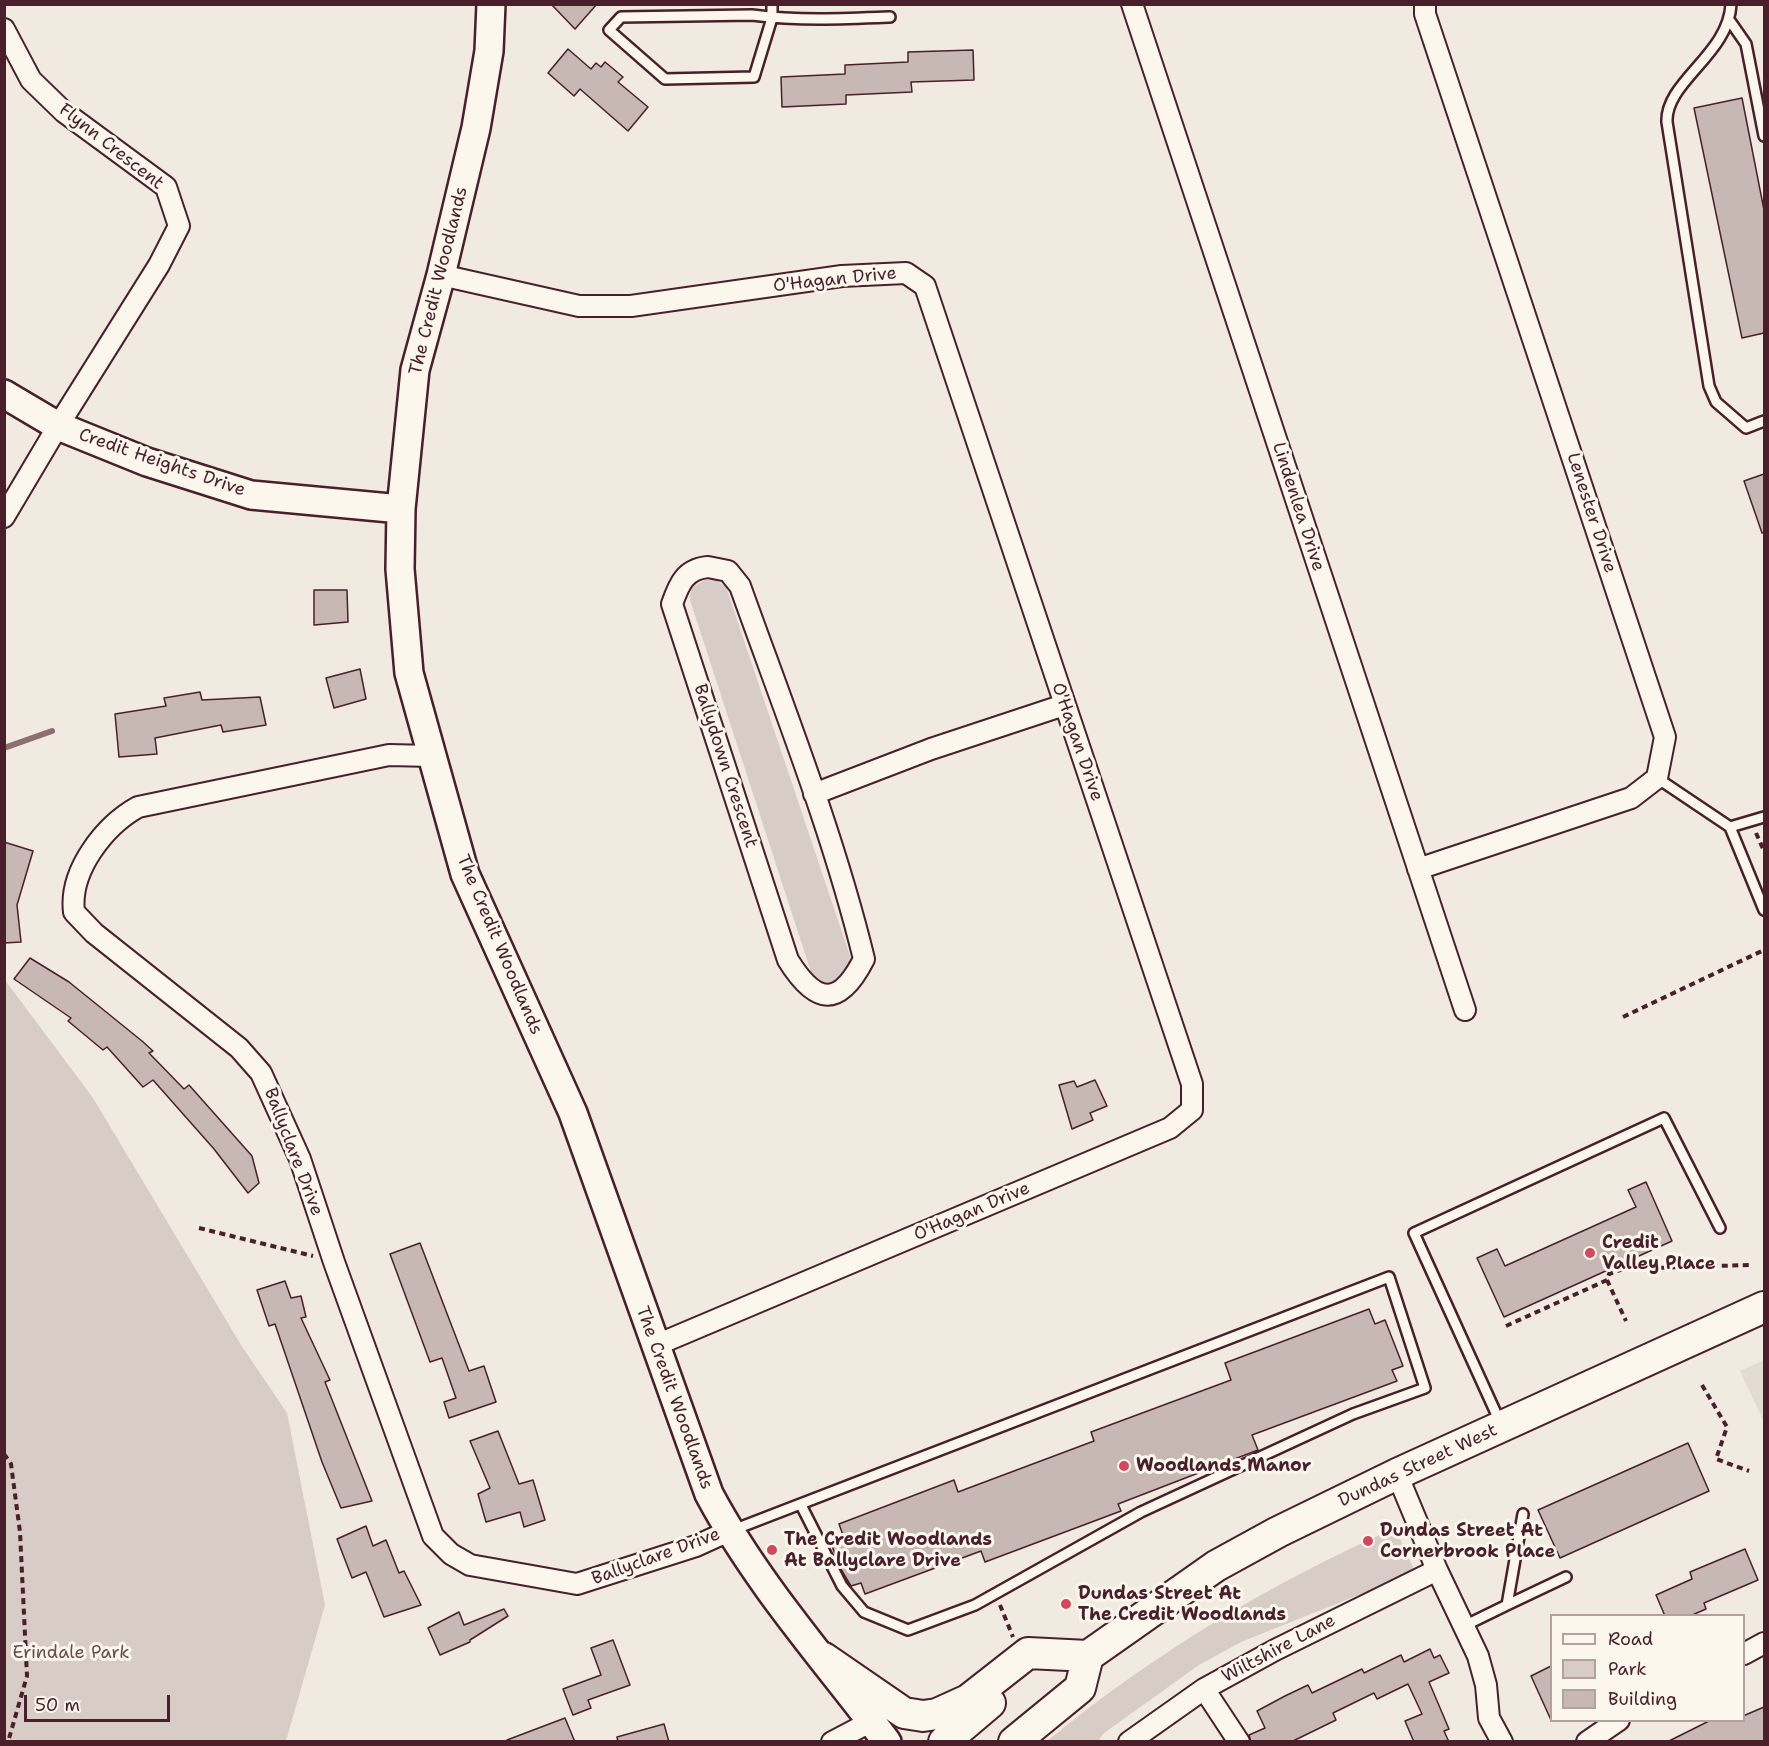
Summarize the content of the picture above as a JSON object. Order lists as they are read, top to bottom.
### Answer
{
  "streets": {
    "main road": ["Dundas Street West"],
    "street": [
      "Flynn Crescent",
      "O'Hagan Drive",
      "The Credit Woodlands",
      "Credit Heights Drive",
      "Lindenlea Drive",
      "Lenester Drive",
      "Ballydown Crescent",
      "Ballyclare Drive",
      "Wiltshire Lane"
    ]
  },
  "crossings": [
    ["Flynn Crescent", "Credit Heights Drive"],
    ["O'Hagan Drive", "The Credit Woodlands"],
    ["The Credit Woodlands", "Credit Heights Drive"],
    ["The Credit Woodlands", "Ballyclare Drive"]
  ],
  "parks": ["Erindale Park"],
  "places": [
    "Credit Valley Place",
    "Woodlands Manor",
    "Dundas Street At Cornerbrook Place",
    "The Credit Woodlands At Ballyclare Drive",
    "Dundas Street At The Credit Woodlands"
  ],
  "legend": ["Road", "Park", "Building"],
  "scale_bar": "50 m"
}
